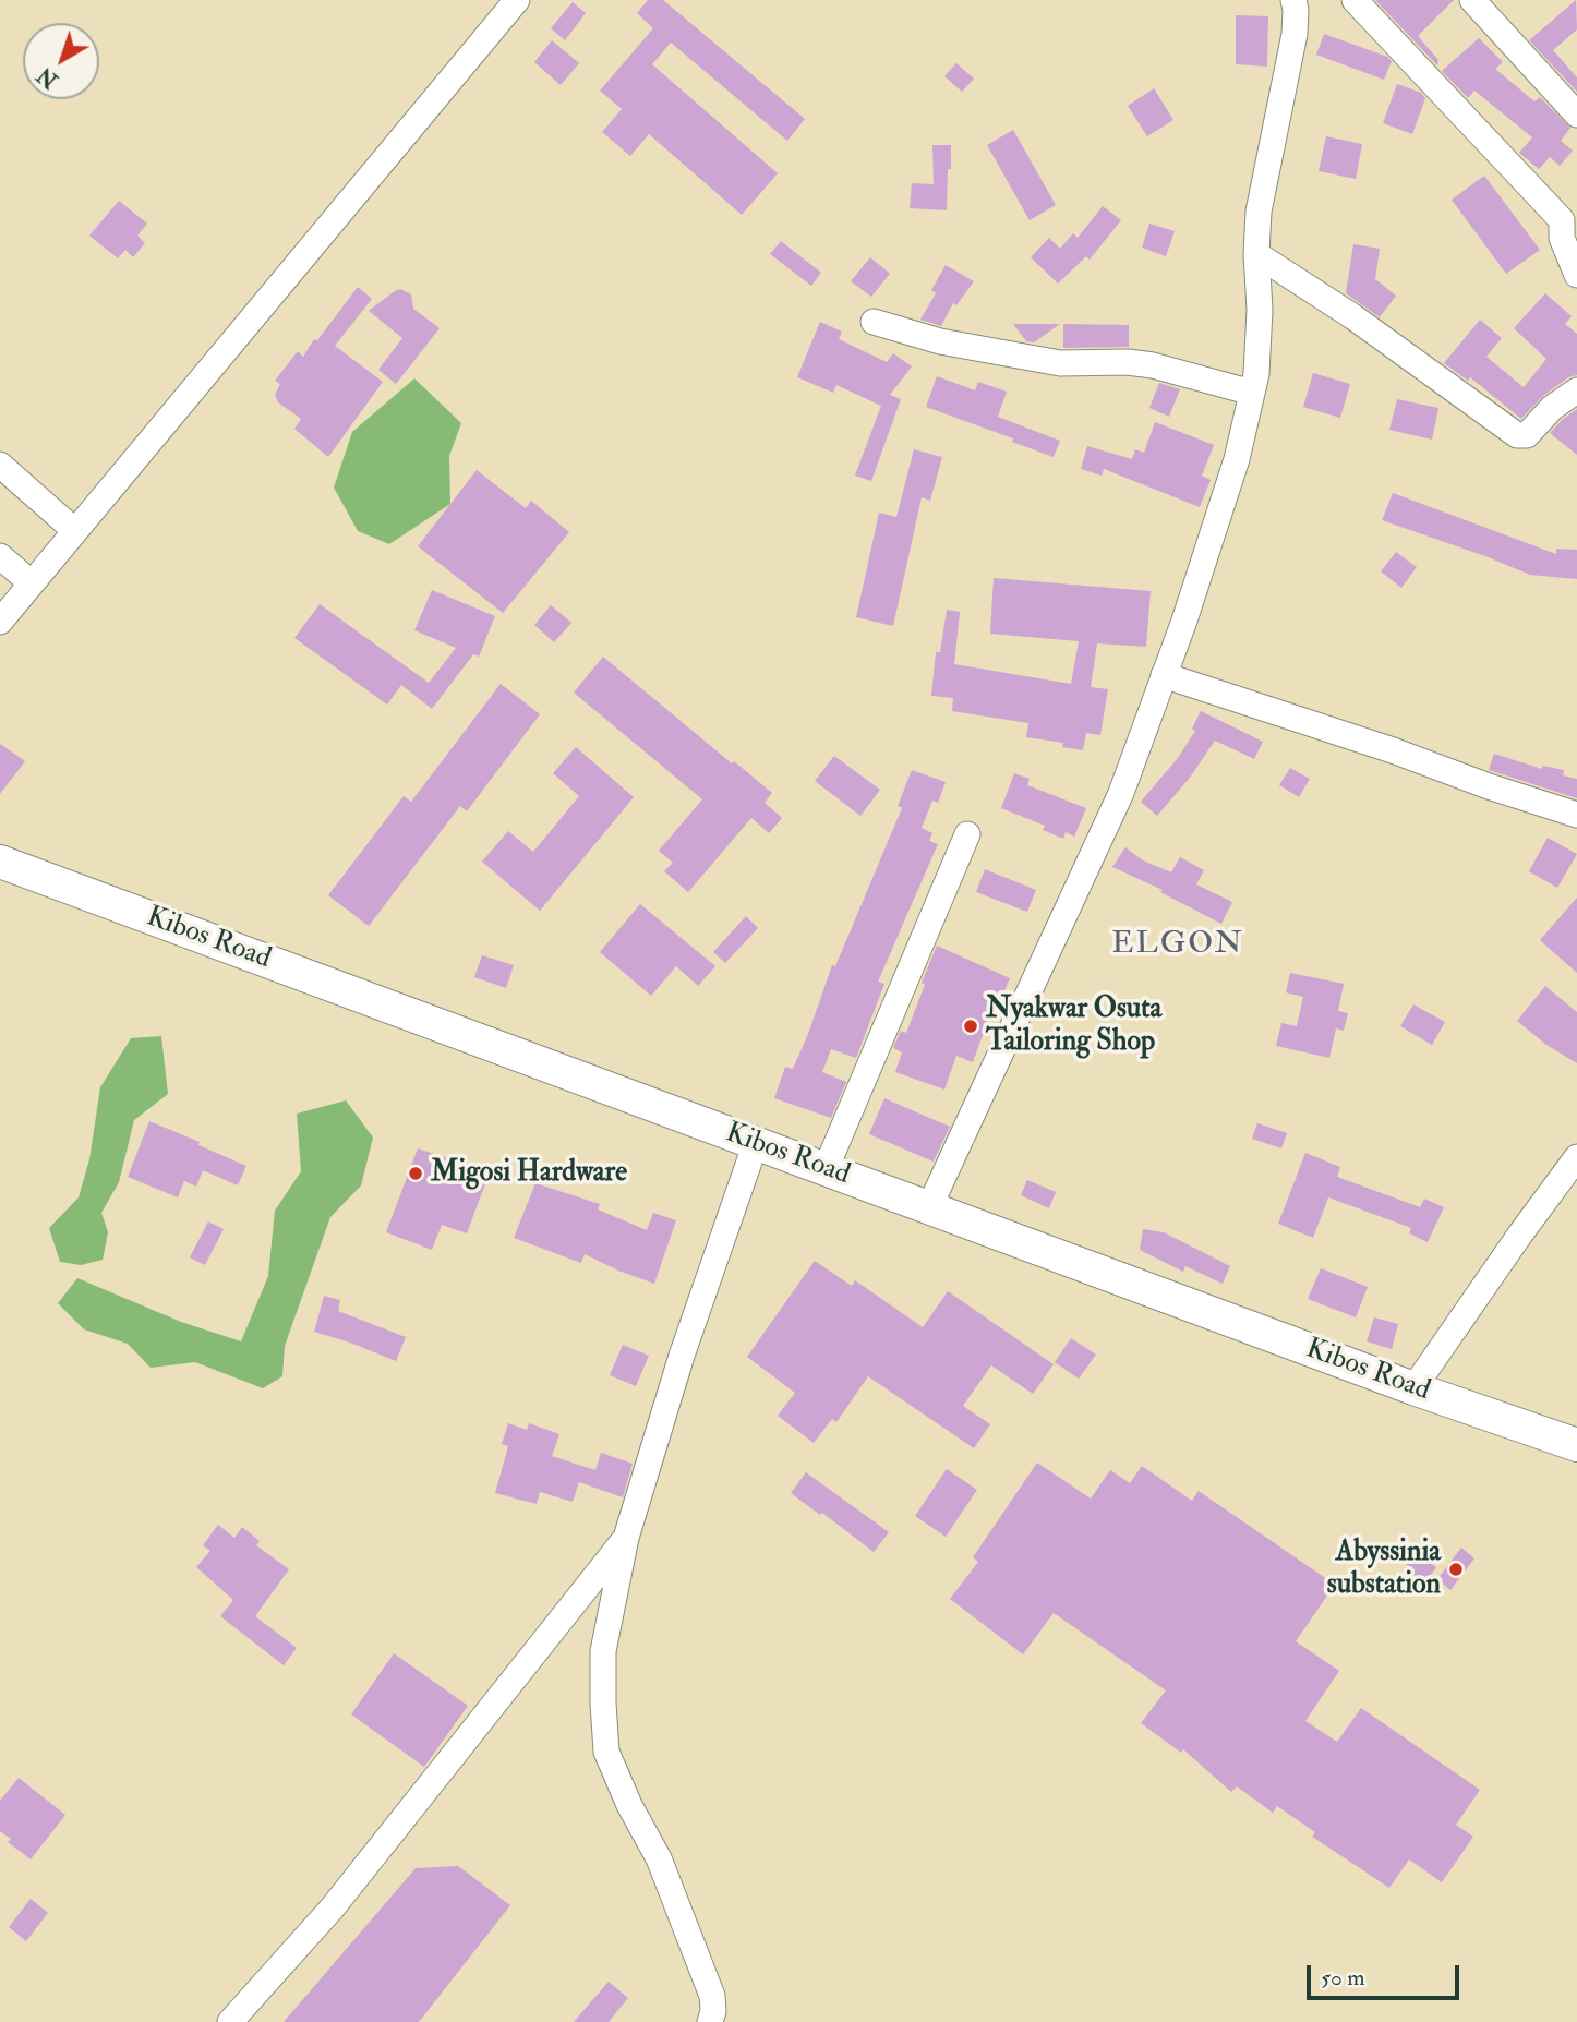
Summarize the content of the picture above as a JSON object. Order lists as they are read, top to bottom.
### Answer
{
  "streets": {
    "main road": ["Kibos Road"]
  },
  "districts": ["ELGON"],
  "places": ["Nyakwar Osuta Tailoring Shop", "Migosi Hardware", "Abyssinia substation"],
  "scale_bar": "50 m",
  "north": "bottom left"
}
